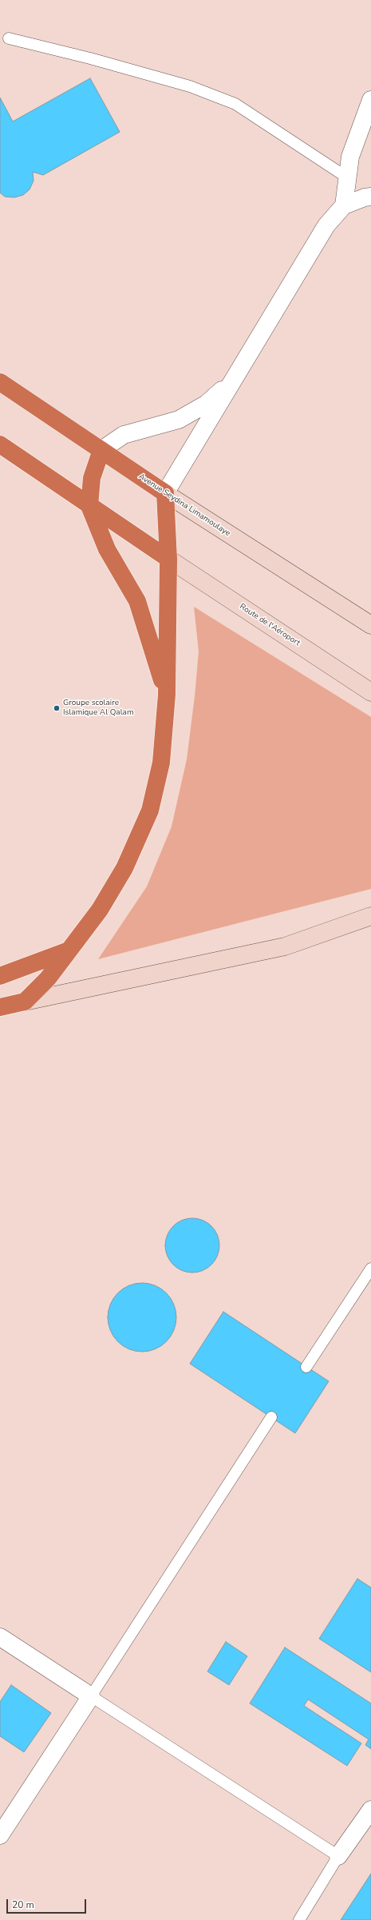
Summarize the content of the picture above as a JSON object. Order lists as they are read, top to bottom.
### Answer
{
  "streets": {
    "highway": ["Avenue Seydina Limamoulaye"],
    "street": ["Route de l'Aéroport"]
  },
  "places": ["Groupe scolaire Islamique Al Qalam"],
  "scale_bar": "20 m"
}
